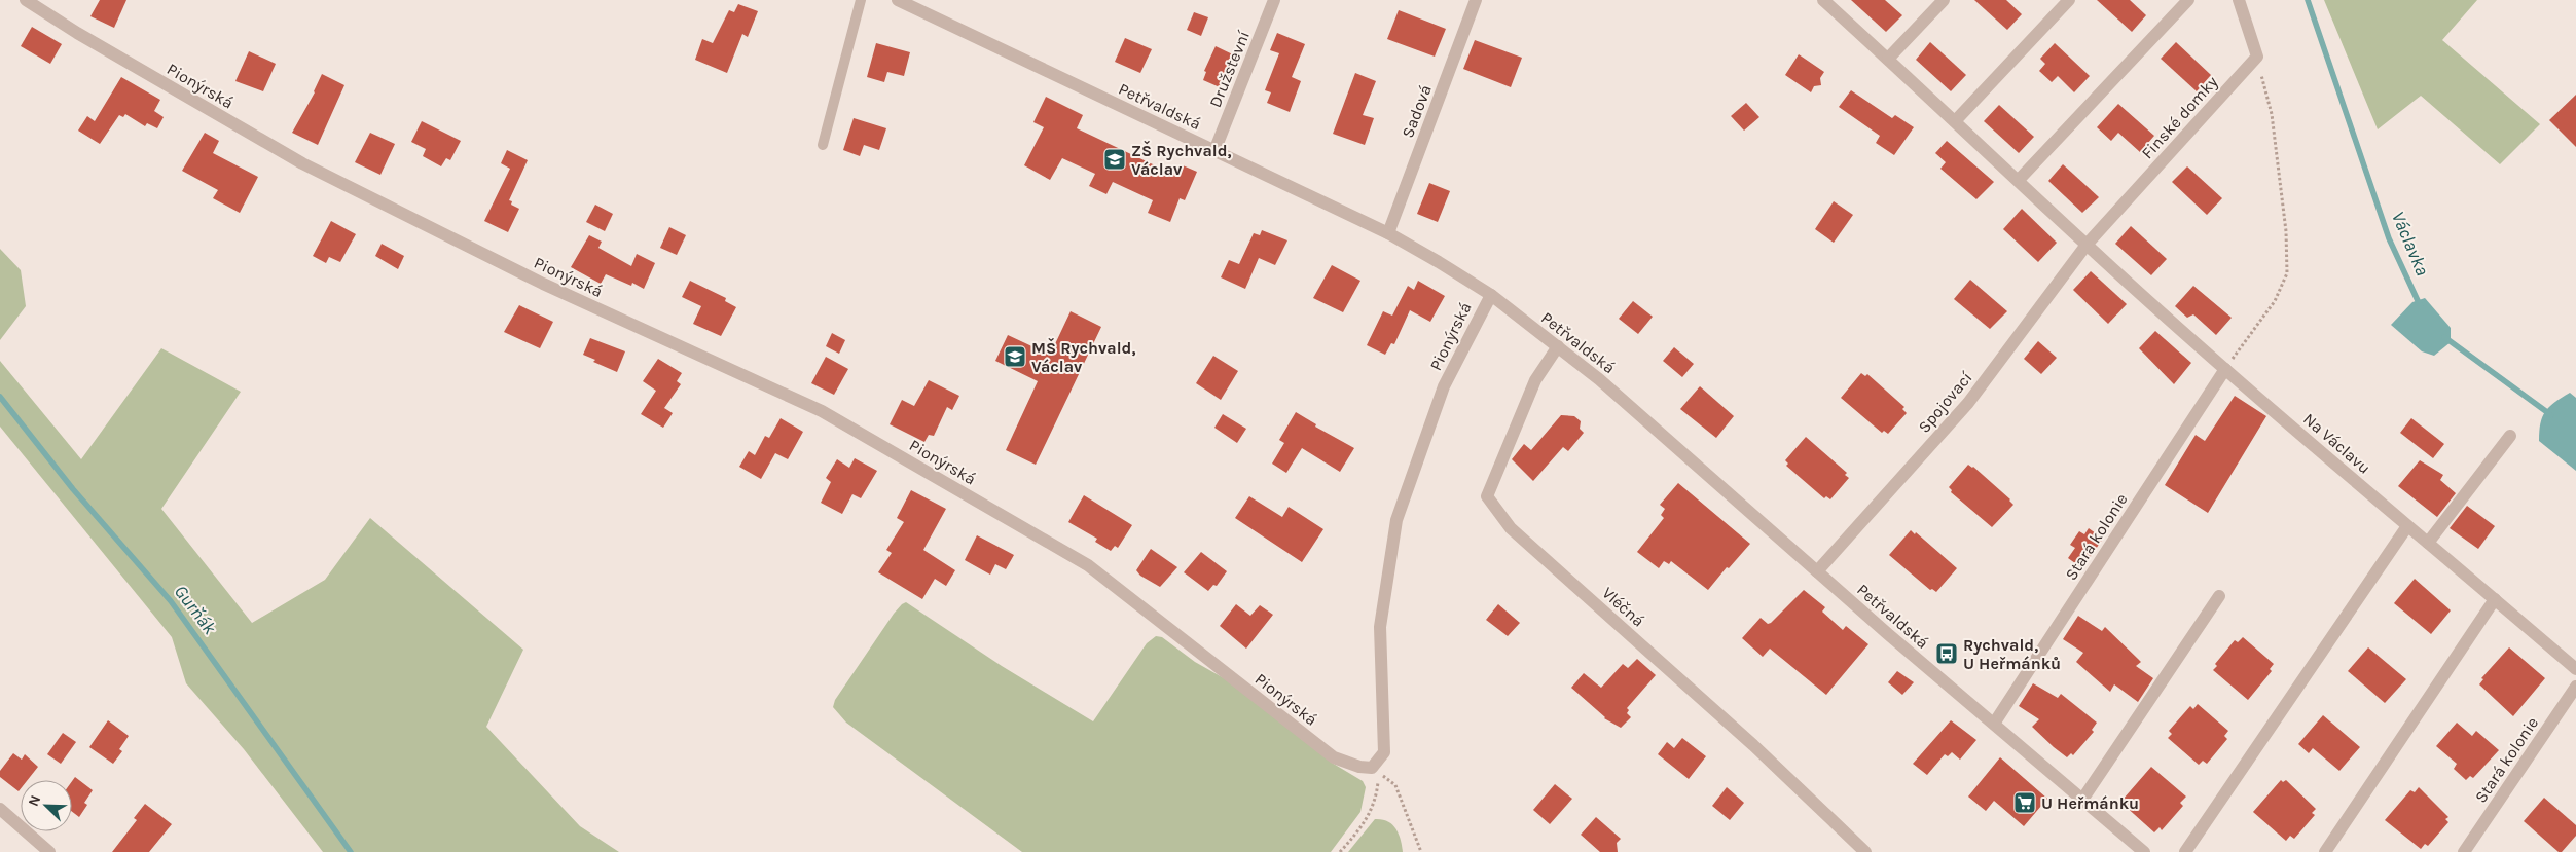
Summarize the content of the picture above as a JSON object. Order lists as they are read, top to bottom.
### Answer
{
  "streets": {
    "street": [
      "Družstevní",
      "Pionýrská",
      "Petřvaldská",
      "Sadová",
      "Finské domky",
      "Spojovací",
      "Na Václavu",
      "Stará kolonie",
      "Vléčná"
    ]
  },
  "crossings": [
    ["Družstevní", "Petřvaldská"],
    ["Pionýrská", "Petřvaldská"],
    ["Petřvaldská", "Sadová"],
    ["Petřvaldská", "Spojovací"],
    ["Petřvaldská", "Stará kolonie"],
    ["Petřvaldská", "Vléčná"],
    ["Finské domky", "Spojovací"],
    ["Na Václavu", "Stará kolonie"]
  ],
  "water": ["Václavka", "Gurňák"],
  "places": {
    "school or university": ["ZŠ Rychvald, Václav", "MŠ Rychvald, Václav"],
    "bus stop": ["Rychvald, U Heřmánků"],
    "supermarket": ["U Heřmánku"]
  },
  "north": "top left"
}
